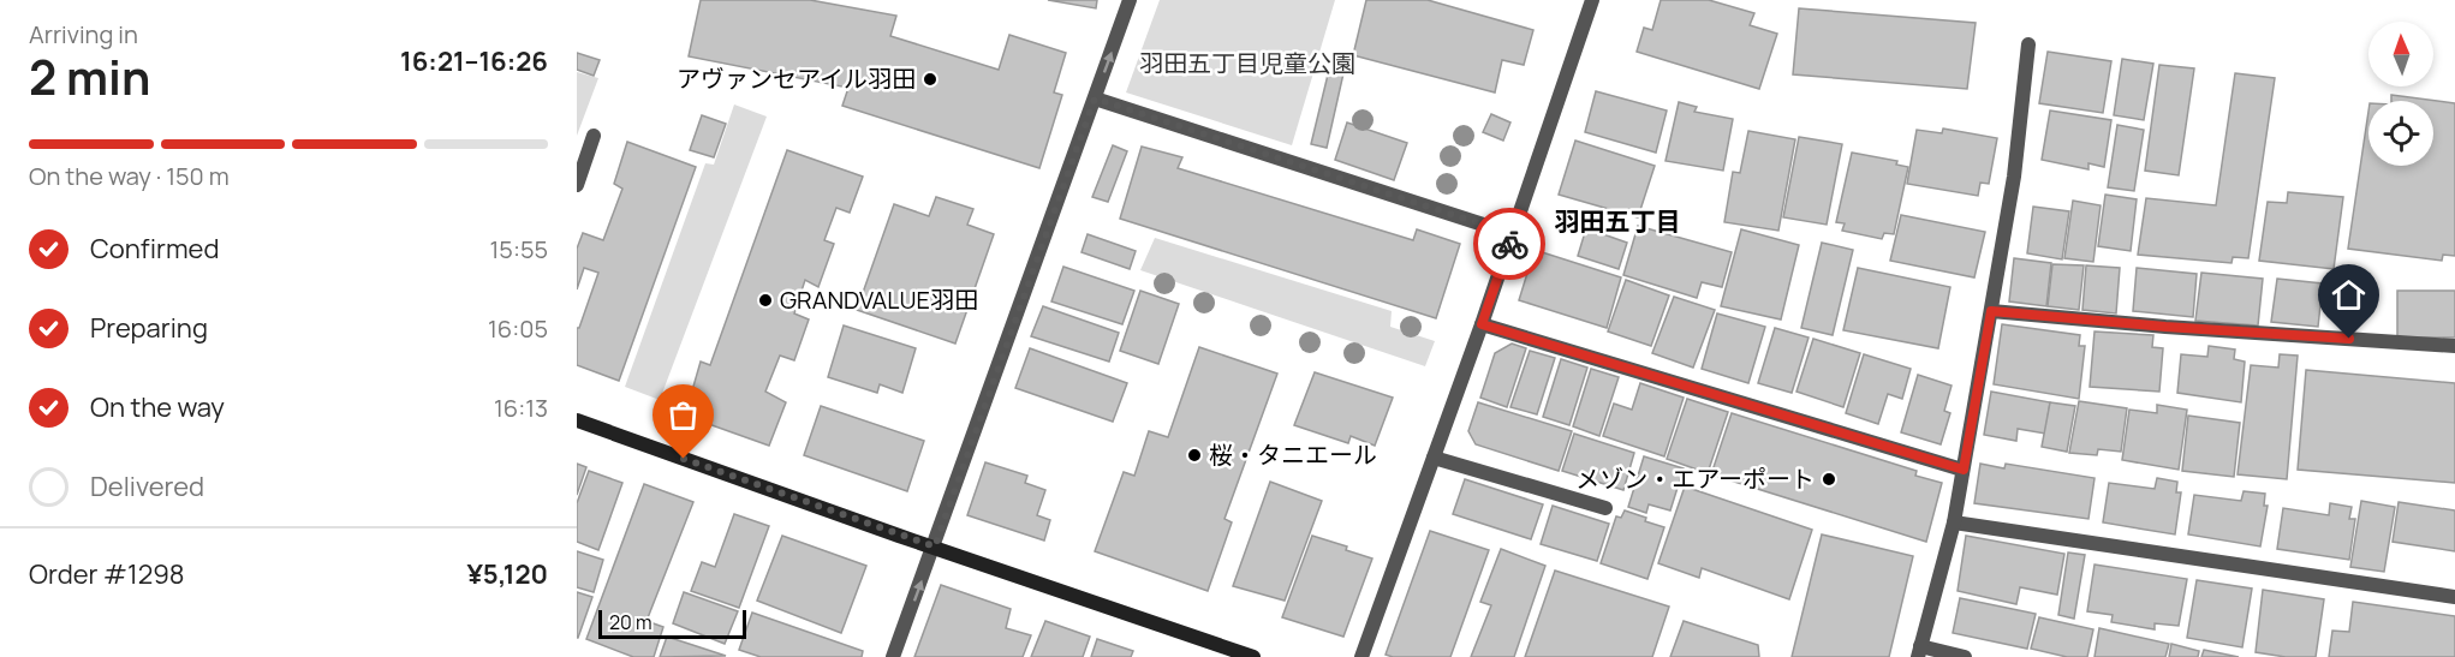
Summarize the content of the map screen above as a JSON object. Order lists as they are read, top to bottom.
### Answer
{
  "districts": ["羽田五丁目"],
  "parks": ["羽田五丁目児童公園"],
  "places": [
    "アヴァンセアイル羽田",
    "GRANDVALUE羽田",
    "桜・タニエール",
    "メゾン・エアーポート"
  ],
  "scale_bar": "20 m",
  "north": "top",
  "page": {
    "heading": ["2 min", "Arriving in", "16:21–16:26"],
    "panel": ["Order #1298", "¥5,120"],
    "bar": "On the way · 150 m",
    "list": [
      ["Confirmed", "15:55"],
      ["Preparing", "16:05"],
      ["On the way", "16:13"],
      "Delivered"
    ],
    "scale": "20 m"
  }
}
